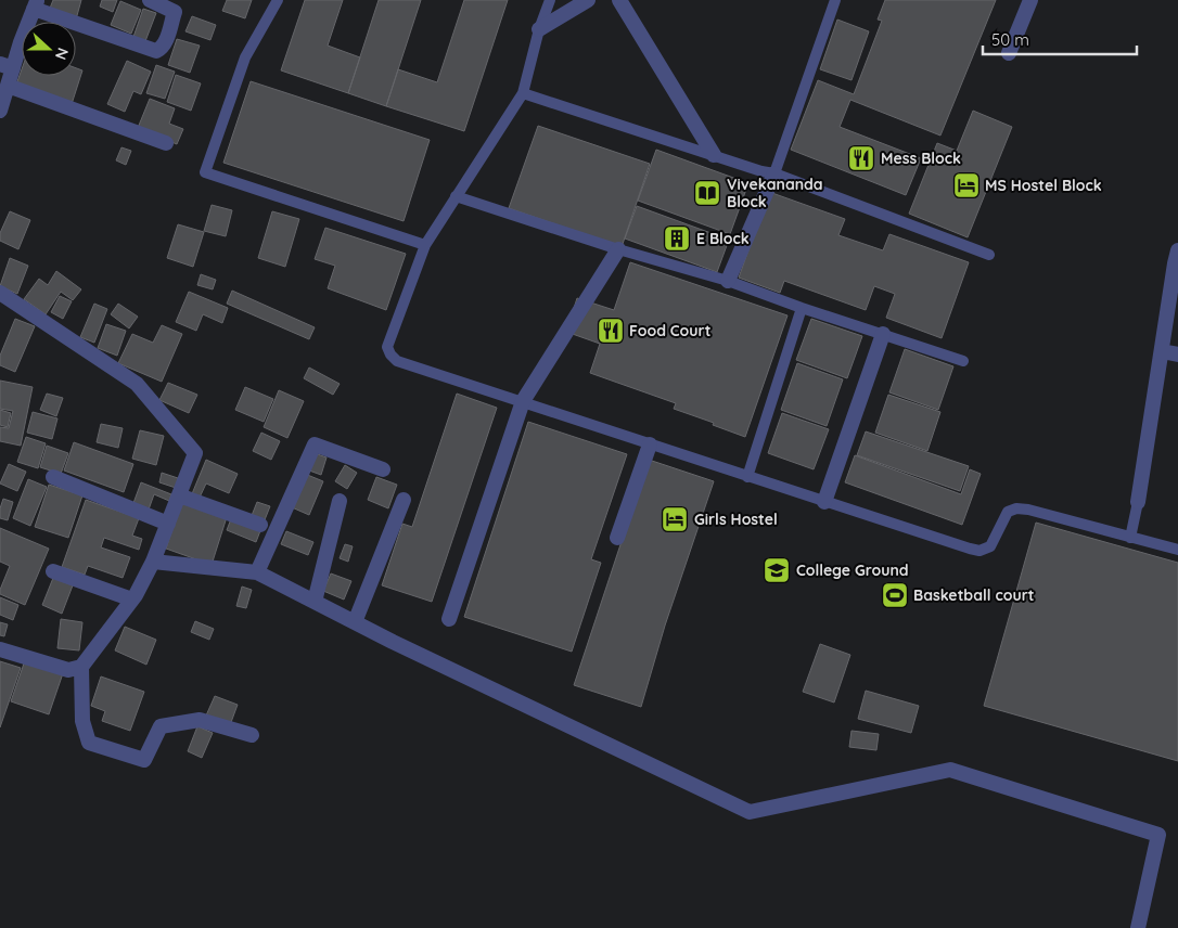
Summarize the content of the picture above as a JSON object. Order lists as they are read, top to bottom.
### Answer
{
  "places": {
    "restaurant": ["Mess Block", "Food Court"],
    "hotel": ["MS Hostel Block", "Girls Hostel"],
    "library": ["Vivekananda Block"],
    "building": ["E Block"],
    "school or university": ["College Ground"],
    "sports": ["Basketball court"]
  },
  "scale_bar": "50 m",
  "north": "right"
}
